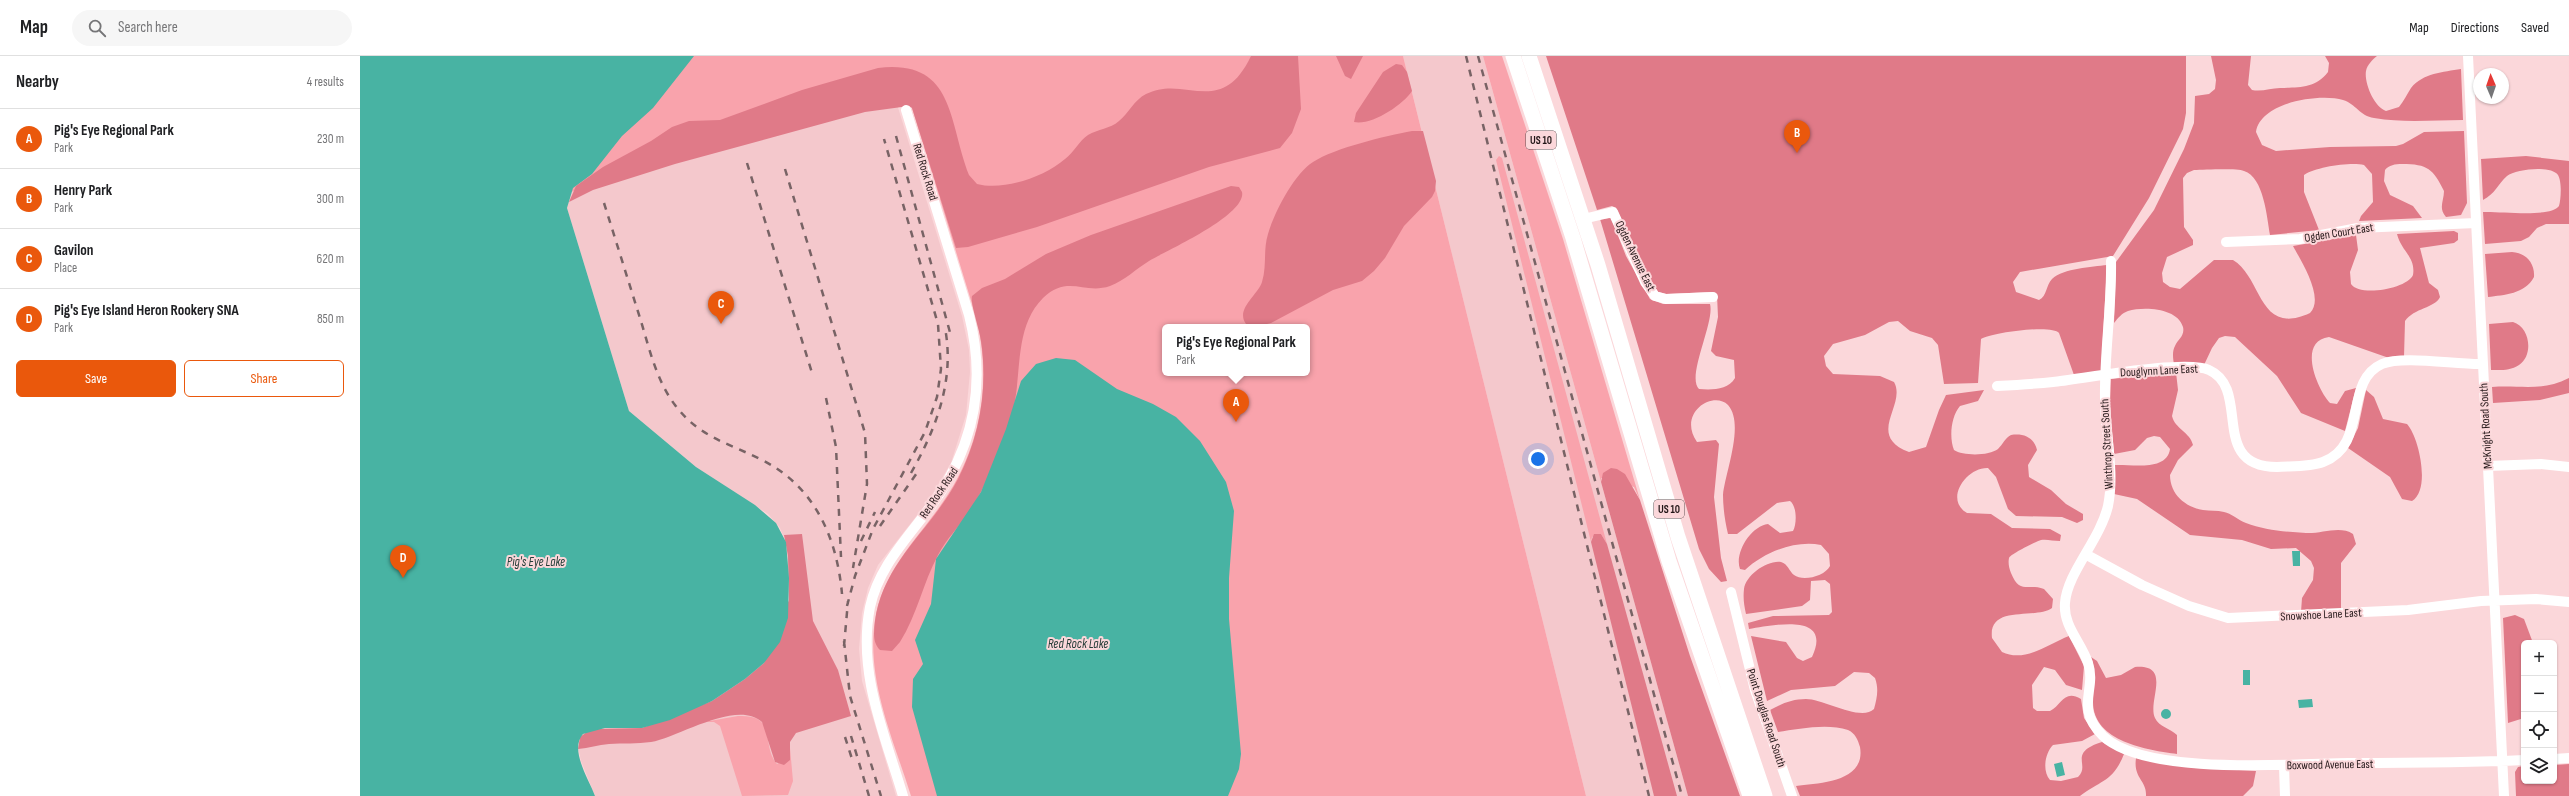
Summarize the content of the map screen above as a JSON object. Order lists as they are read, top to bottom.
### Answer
{
  "streets": {
    "highway": ["US 10"],
    "street": [
      "Red Rock Road",
      "Ogden Court East",
      "Ogden Avenue East",
      "Douglynn Lane East",
      "McKnight Road South",
      "Winthrop Street South",
      "Snowshoe Lane East",
      "Point Douglas Road South",
      "Boxwood Avenue East"
    ]
  },
  "crossings": [
    ["US 10", "Ogden Avenue East"],
    ["Ogden Court East", "McKnight Road South"],
    ["Douglynn Lane East", "McKnight Road South"],
    ["Douglynn Lane East", "Winthrop Street South"],
    ["McKnight Road South", "Snowshoe Lane East"],
    ["McKnight Road South", "Boxwood Avenue East"],
    ["Winthrop Street South", "Snowshoe Lane East"],
    ["Winthrop Street South", "Boxwood Avenue East"]
  ],
  "water": ["Pig's Eye Lake", "Red Rock Lake"],
  "north": "top",
  "page": {
    "header": "Map",
    "search": "Search here",
    "nav": ["Map", "Directions", "Saved"],
    "heading": ["Nearby", "4 results"],
    "list": [
      {
        "mark": "A",
        "name": "Pig's Eye Regional Park",
        "note": "Park",
        "value": "230 m"
      },
      {
        "mark": "B",
        "name": "Henry Park",
        "note": "Park",
        "value": "300 m"
      },
      {
        "mark": "C",
        "name": "Gavilon",
        "note": "Place",
        "value": "620 m"
      },
      {
        "mark": "D",
        "name": "Pig's Eye Island Heron Rookery SNA",
        "note": "Park",
        "value": "850 m"
      }
    ],
    "pins": [
      "B",
      "C",
      "A",
      "D"
    ],
    "popup": ["Pig's Eye Regional Park", "Park"],
    "buttons": ["Save", "Share"],
    "map_buttons": ["+", "−"]
  }
}
